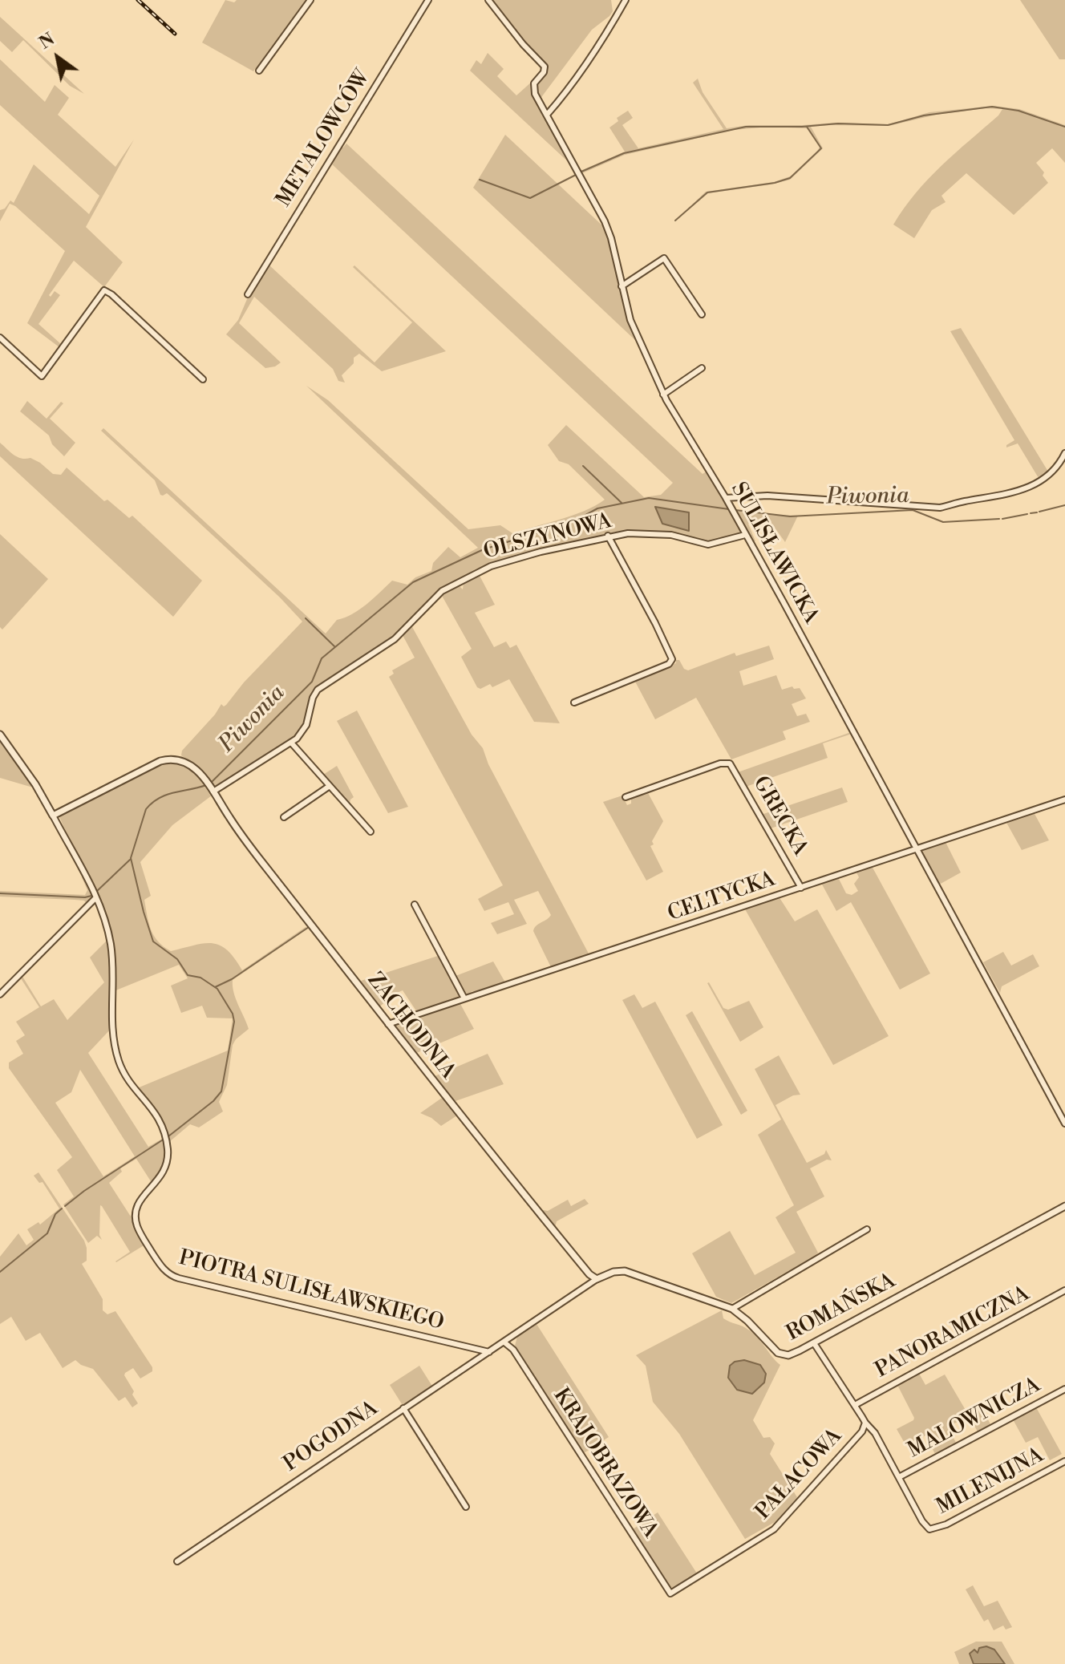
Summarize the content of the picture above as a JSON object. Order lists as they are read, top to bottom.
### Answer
{
  "streets": {
    "street": [
      "METALOWCÓW",
      "OLSZYNOWA",
      "SULISŁAWICKA",
      "GRECKA",
      "CELTYCKA",
      "ZACHODNIA",
      "PIOTRA SULISŁAWSKIEGO",
      "ROMAŃSKA",
      "PANORAMICZNA",
      "MALOWNICZA",
      "POGODNA",
      "KRAJOBRAZOWA",
      "PAŁACOWA",
      "MILENIJNA"
    ]
  },
  "crossings": [
    ["OLSZYNOWA", "SULISŁAWICKA"],
    ["OLSZYNOWA", "ZACHODNIA"],
    ["SULISŁAWICKA", "CELTYCKA"],
    ["GRECKA", "CELTYCKA"],
    ["CELTYCKA", "ZACHODNIA"],
    ["ZACHODNIA", "PIOTRA SULISŁAWSKIEGO"],
    ["ZACHODNIA", "ROMAŃSKA"],
    ["PIOTRA SULISŁAWSKIEGO", "POGODNA"],
    ["ROMAŃSKA", "POGODNA"],
    ["ROMAŃSKA", "KRAJOBRAZOWA"],
    ["ROMAŃSKA", "PAŁACOWA"],
    ["PANORAMICZNA", "PAŁACOWA"],
    ["MALOWNICZA", "MILENIJNA"],
    ["POGODNA", "KRAJOBRAZOWA"],
    ["KRAJOBRAZOWA", "PAŁACOWA"]
  ],
  "water": ["Piwonia"],
  "north": "top left"
}
